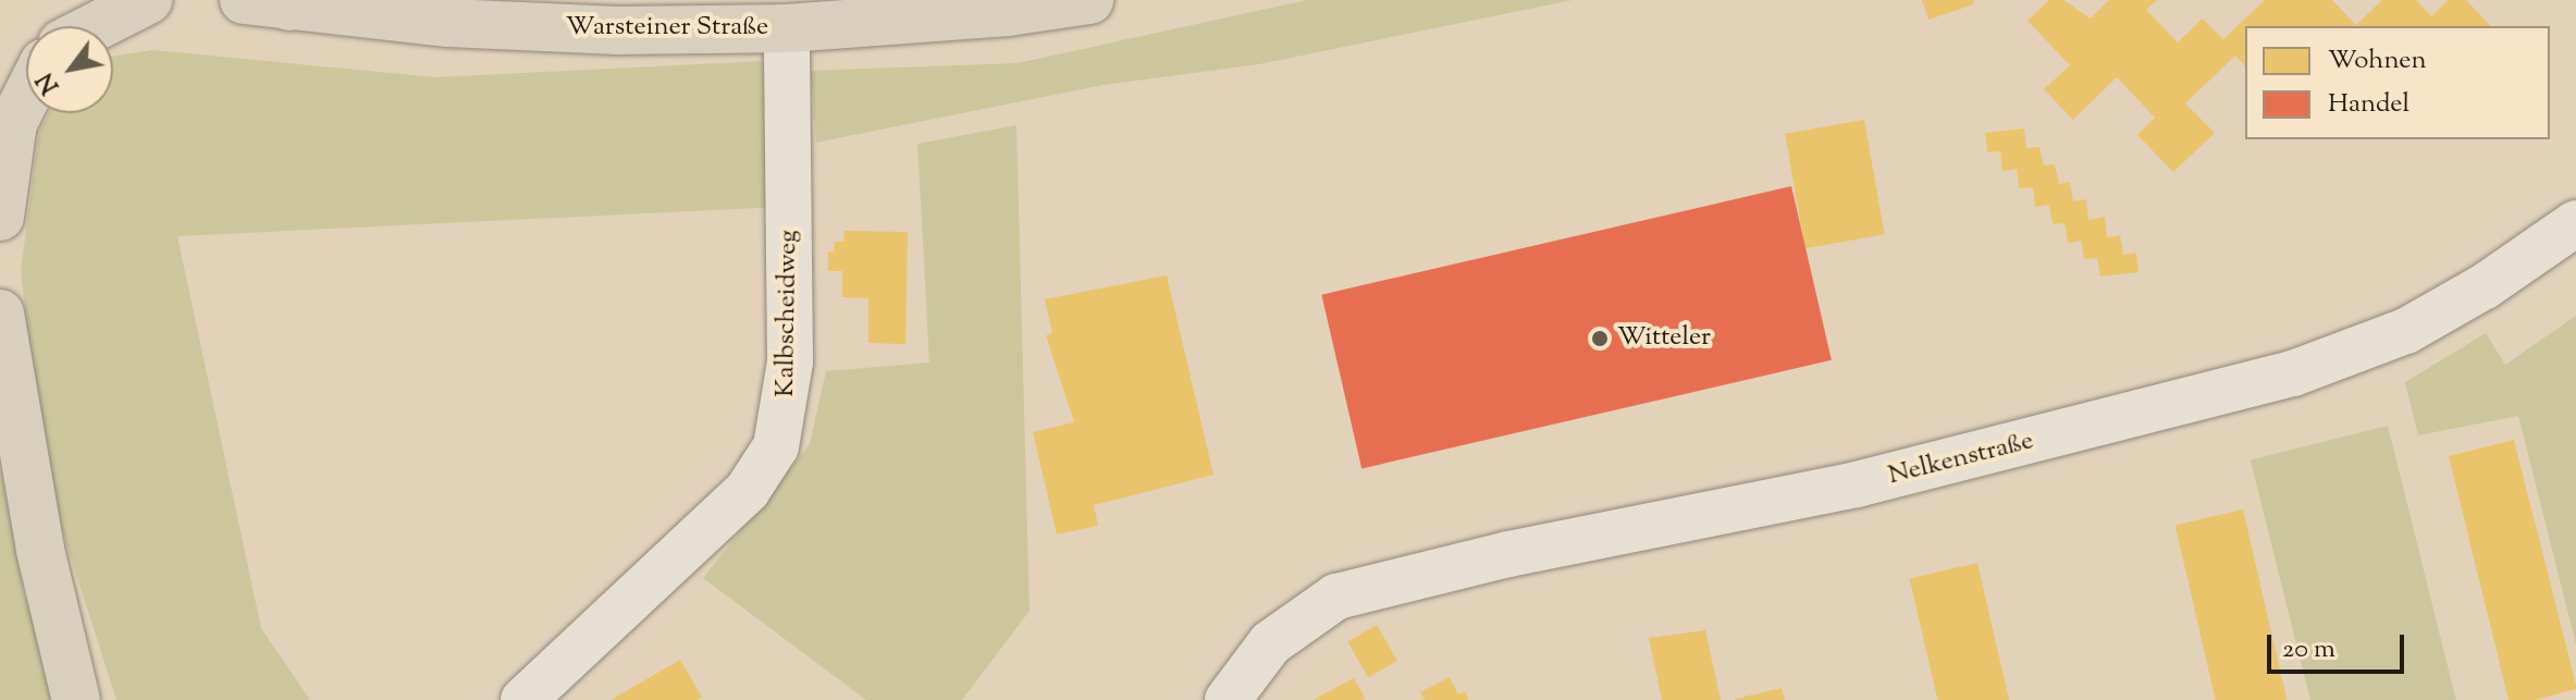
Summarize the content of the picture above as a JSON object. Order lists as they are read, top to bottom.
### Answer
{
  "streets": {
    "main road": ["Warsteiner Straße"],
    "street": ["Kalbscheidweg", "Nelkenstraße"]
  },
  "crossings": [
    ["Warsteiner Straße", "Kalbscheidweg"]
  ],
  "places": ["Witteler"],
  "legend": ["Wohnen", "Handel"],
  "scale_bar": "20 m",
  "north": "bottom left"
}
